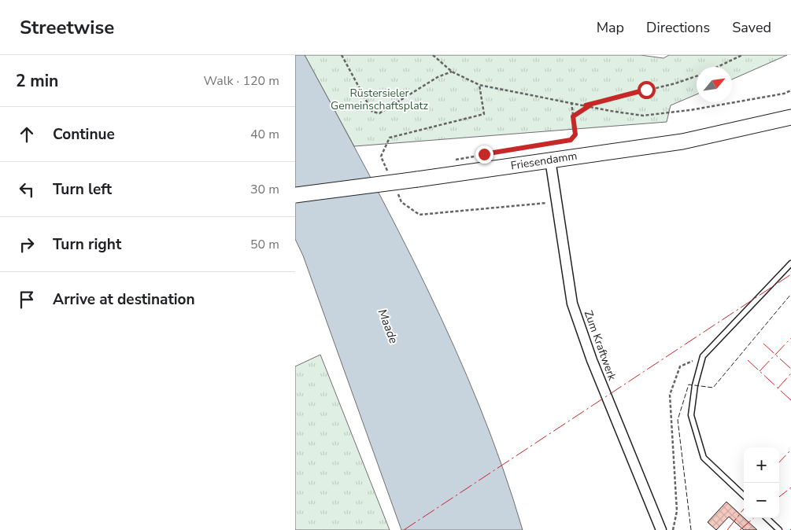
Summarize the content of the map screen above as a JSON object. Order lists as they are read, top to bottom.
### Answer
{
  "streets": {
    "main road": ["Friesendamm"],
    "street": ["Zum Kraftwerk"]
  },
  "crossings": [
    ["Friesendamm", "Zum Kraftwerk"]
  ],
  "water": ["Maade"],
  "parks": ["Rüstersieler Gemeinschaftsplatz"],
  "north": "top right",
  "page": {
    "header": "Streetwise",
    "nav": ["Map", "Directions", "Saved"],
    "heading": ["2 min", "Walk · 120 m"],
    "list": [
      ["Continue", "40 m"],
      ["Turn left", "30 m"],
      ["Turn right", "50 m"],
      "Arrive at destination"
    ],
    "map_buttons": ["+", "−"]
  }
}
